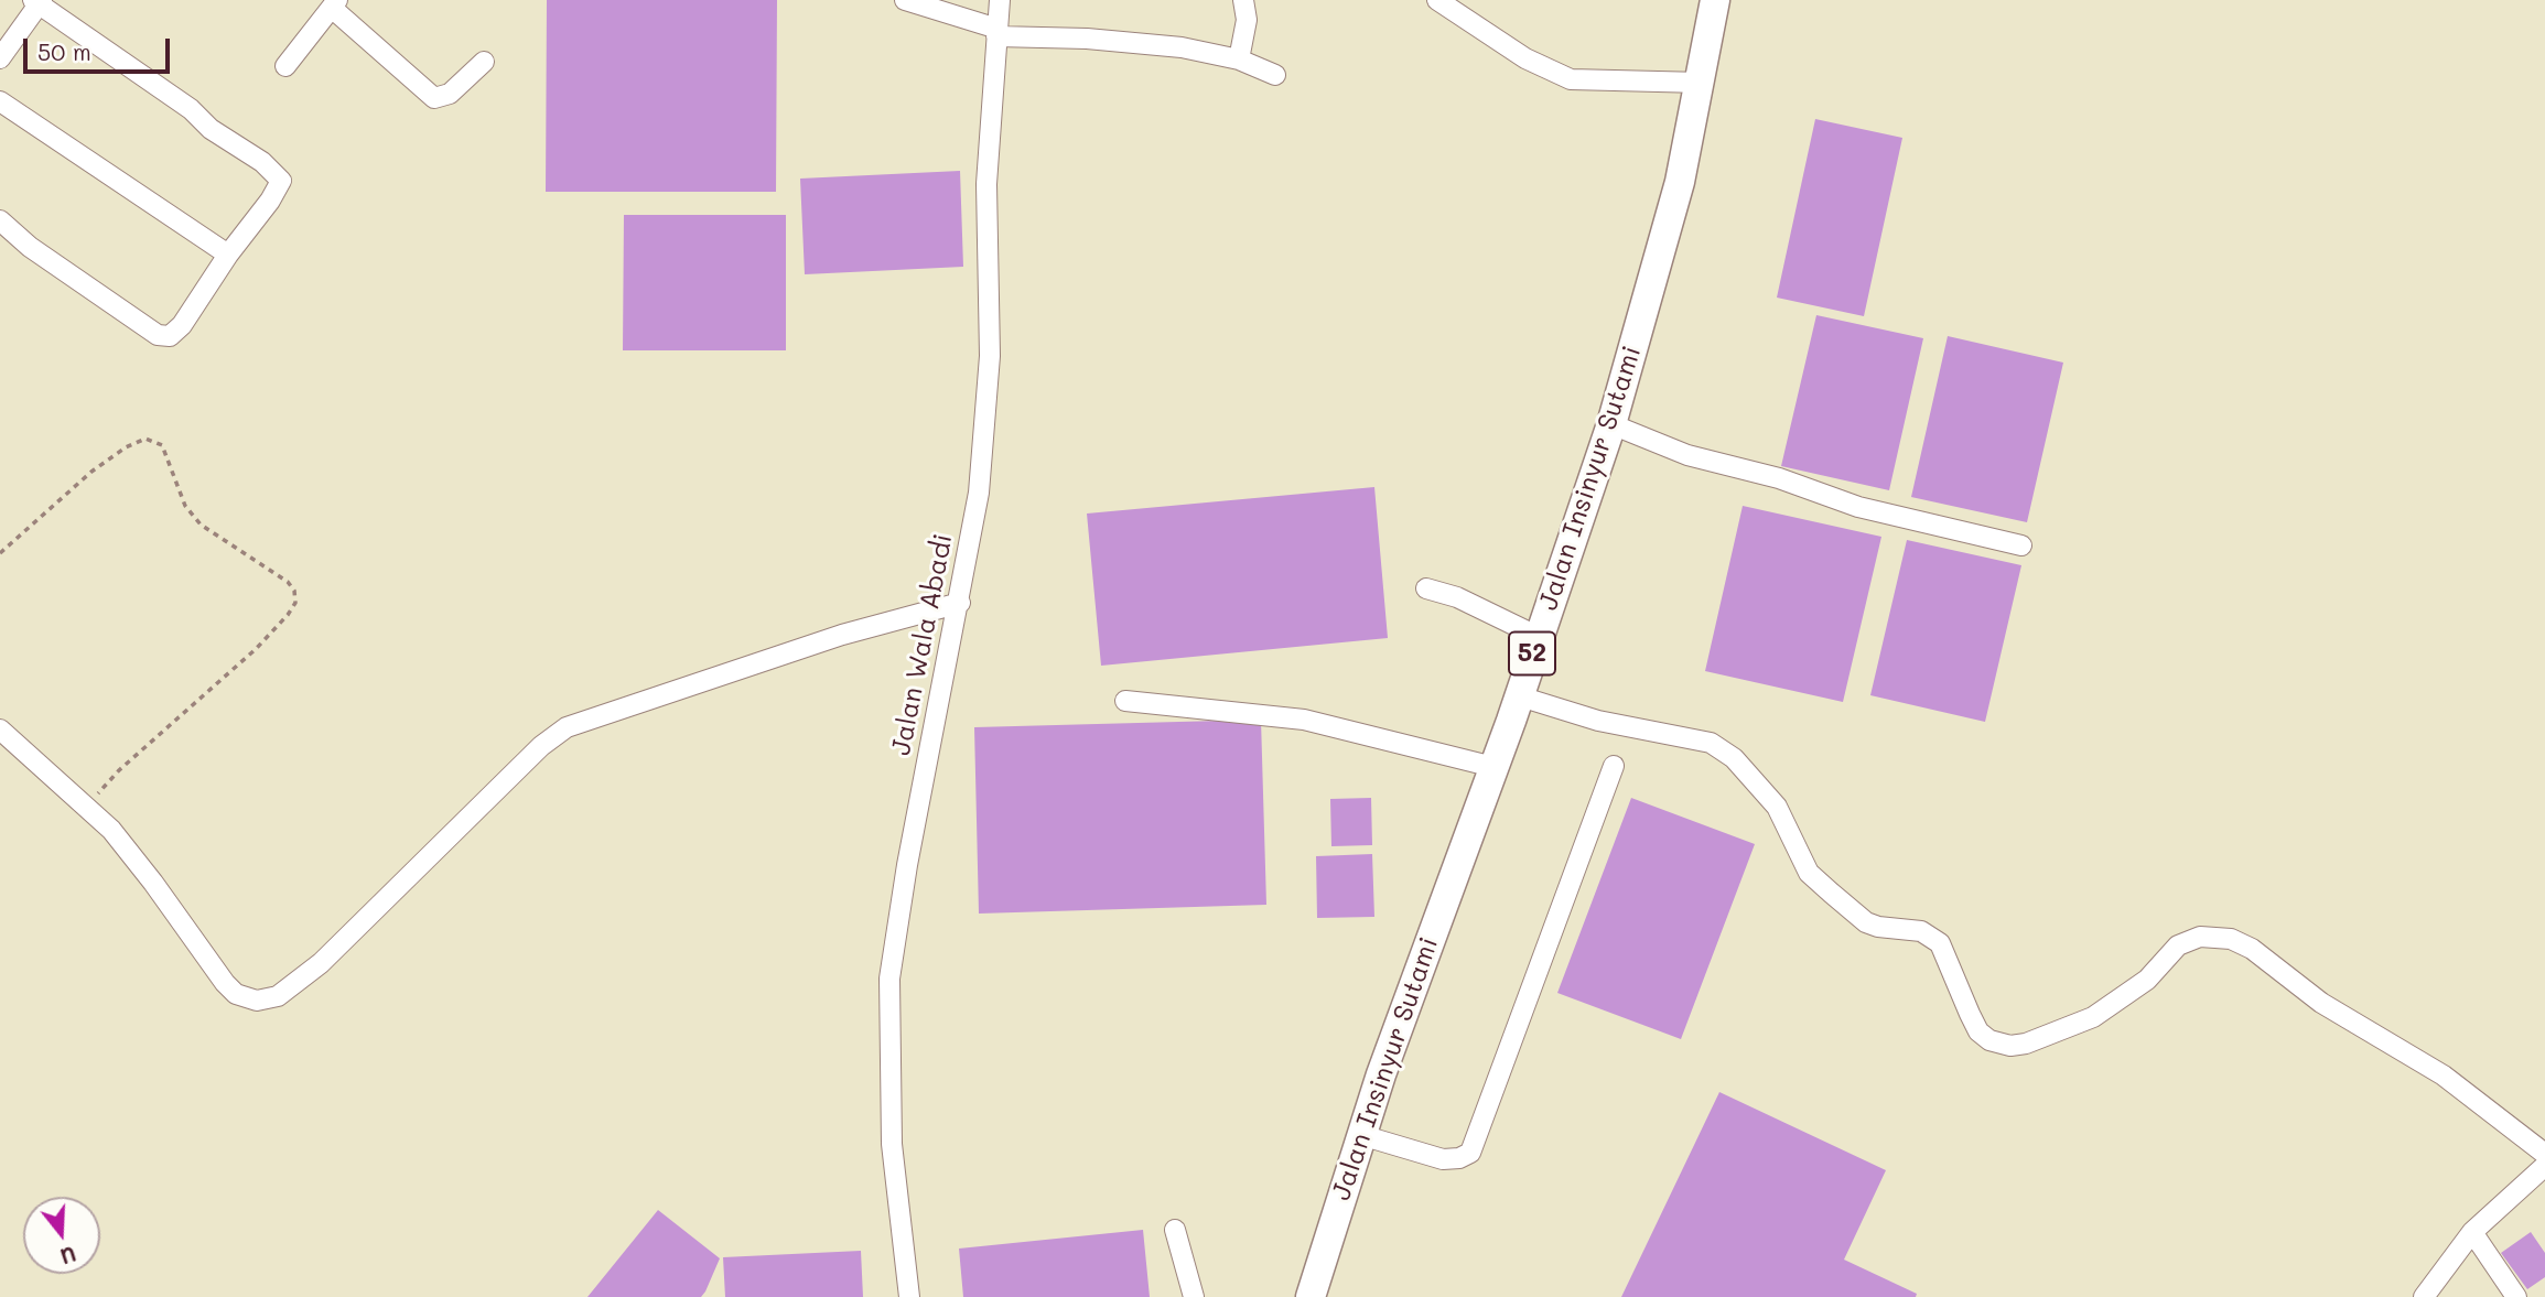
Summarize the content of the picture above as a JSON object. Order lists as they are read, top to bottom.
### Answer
{
  "streets": {
    "highway": ["Jalan Insinyur Sutami", "52"],
    "street": ["Jalan Wala Abadi"]
  },
  "scale_bar": "50 m",
  "north": "bottom"
}
